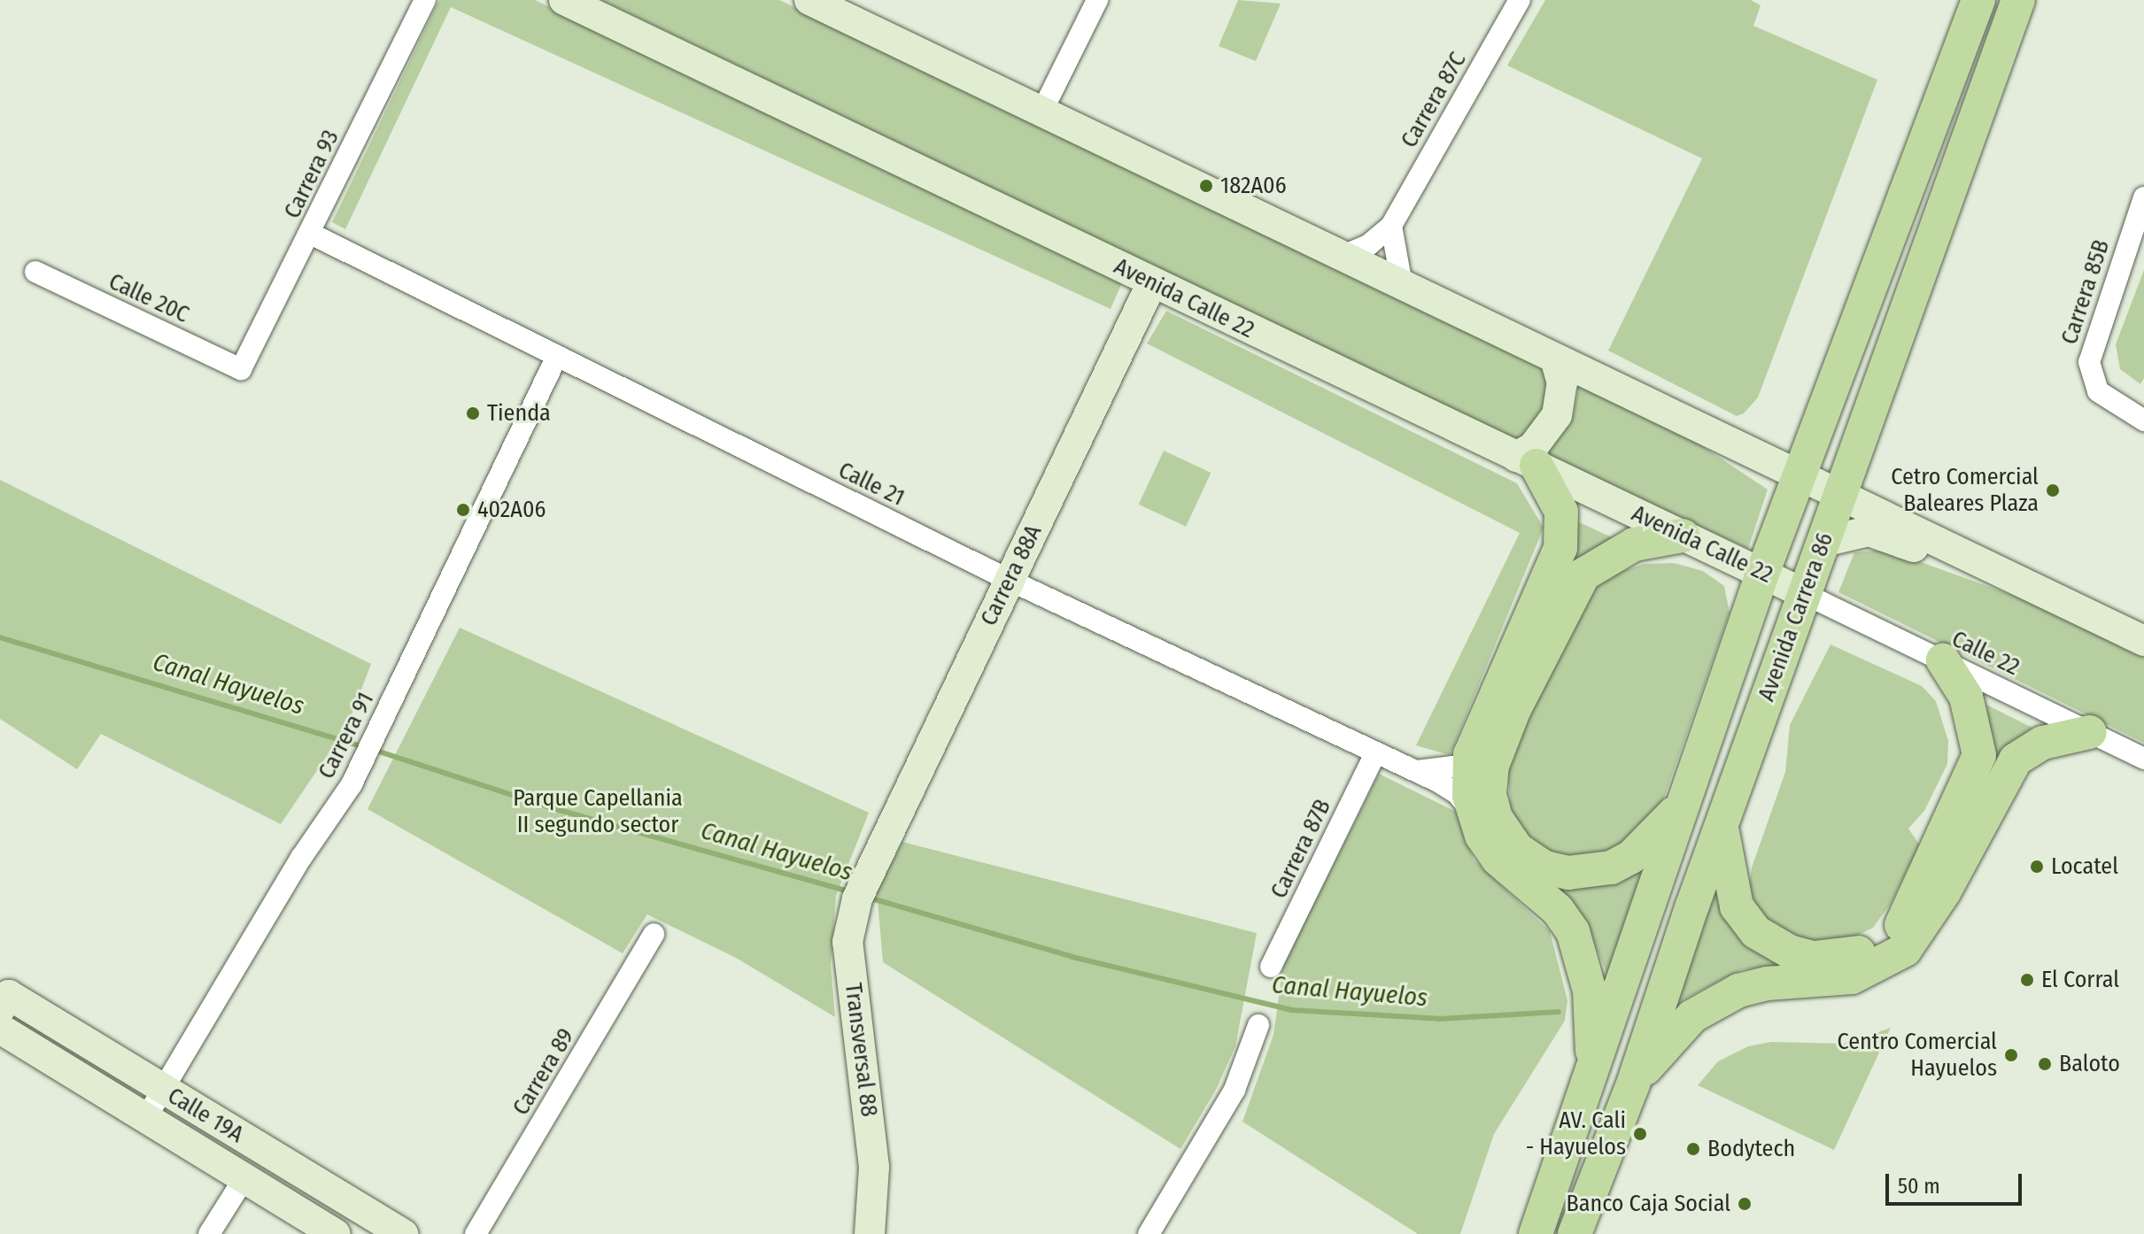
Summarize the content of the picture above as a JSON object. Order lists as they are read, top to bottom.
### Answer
{
  "streets": {
    "main road": [
      "Avenida Calle 22",
      "Carrera 88A",
      "Avenida Carrera 86",
      "Transversal 88",
      "Calle 19A"
    ],
    "street": [
      "Carrera 87C",
      "Carrera 93",
      "Carrera 85B",
      "Calle 20C",
      "Calle 21",
      "Calle 22",
      "Carrera 91",
      "Carrera 87B",
      "Carrera 89"
    ]
  },
  "crossings": [
    ["Carrera 93", "Calle 20C"],
    ["Carrera 93", "Calle 21"],
    ["Avenida Calle 22", "Carrera 88A"],
    ["Avenida Calle 22", "Avenida Carrera 86"],
    ["Avenida Calle 22", "Calle 22"],
    ["Calle 21", "Carrera 88A"],
    ["Calle 21", "Carrera 91"],
    ["Calle 21", "Carrera 87B"],
    ["Carrera 88A", "Transversal 88"],
    ["Avenida Carrera 86", "Calle 22"],
    ["Carrera 91", "Calle 19A"]
  ],
  "water": ["Canal Hayuelos"],
  "parks": ["Parque Capellania II segundo sector"],
  "places": [
    "182A06",
    "Tienda",
    "Cetro Comercial Baleares Plaza",
    "402A06",
    "Locatel",
    "El Corral",
    "Centro Comercial Hayuelos",
    "Baloto",
    "AV. Cali - Hayuelos",
    "Bodytech",
    "Banco Caja Social"
  ],
  "scale_bar": "50 m"
}
